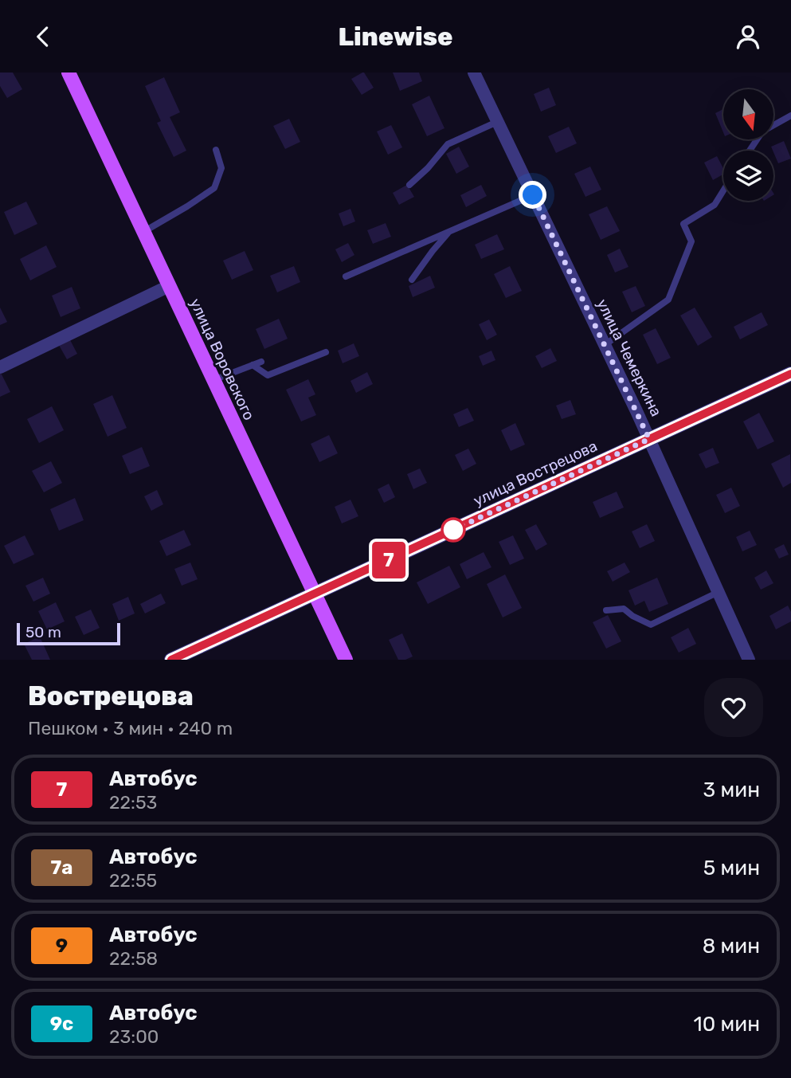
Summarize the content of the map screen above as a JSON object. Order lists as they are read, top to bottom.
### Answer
{
  "streets": {
    "main road": ["улица Воровского"],
    "street": ["улица Чемеркина", "улица Вострецова"]
  },
  "crossings": [
    ["улица Чемеркина", "улица Вострецова"],
    ["улица Воровского", "улица Вострецова"]
  ],
  "lines": ["bus line 7"],
  "scale_bar": "50 m",
  "north": "bottom",
  "page": {
    "header": "Linewise",
    "on_map": "7",
    "scale": "50 m",
    "heading": ["Вострецова", "Пешком · 3 мин · 240 m"],
    "list": [
      {
        "mark": "7",
        "name": "Автобус",
        "note": "22:53",
        "value": "3 мин"
      },
      {
        "mark": "7а",
        "name": "Автобус",
        "note": "22:55",
        "value": "5 мин"
      },
      {
        "mark": "9",
        "name": "Автобус",
        "note": "22:58",
        "value": "8 мин"
      },
      {
        "mark": "9с",
        "name": "Автобус",
        "note": "23:00",
        "value": "10 мин"
      }
    ]
  }
}
